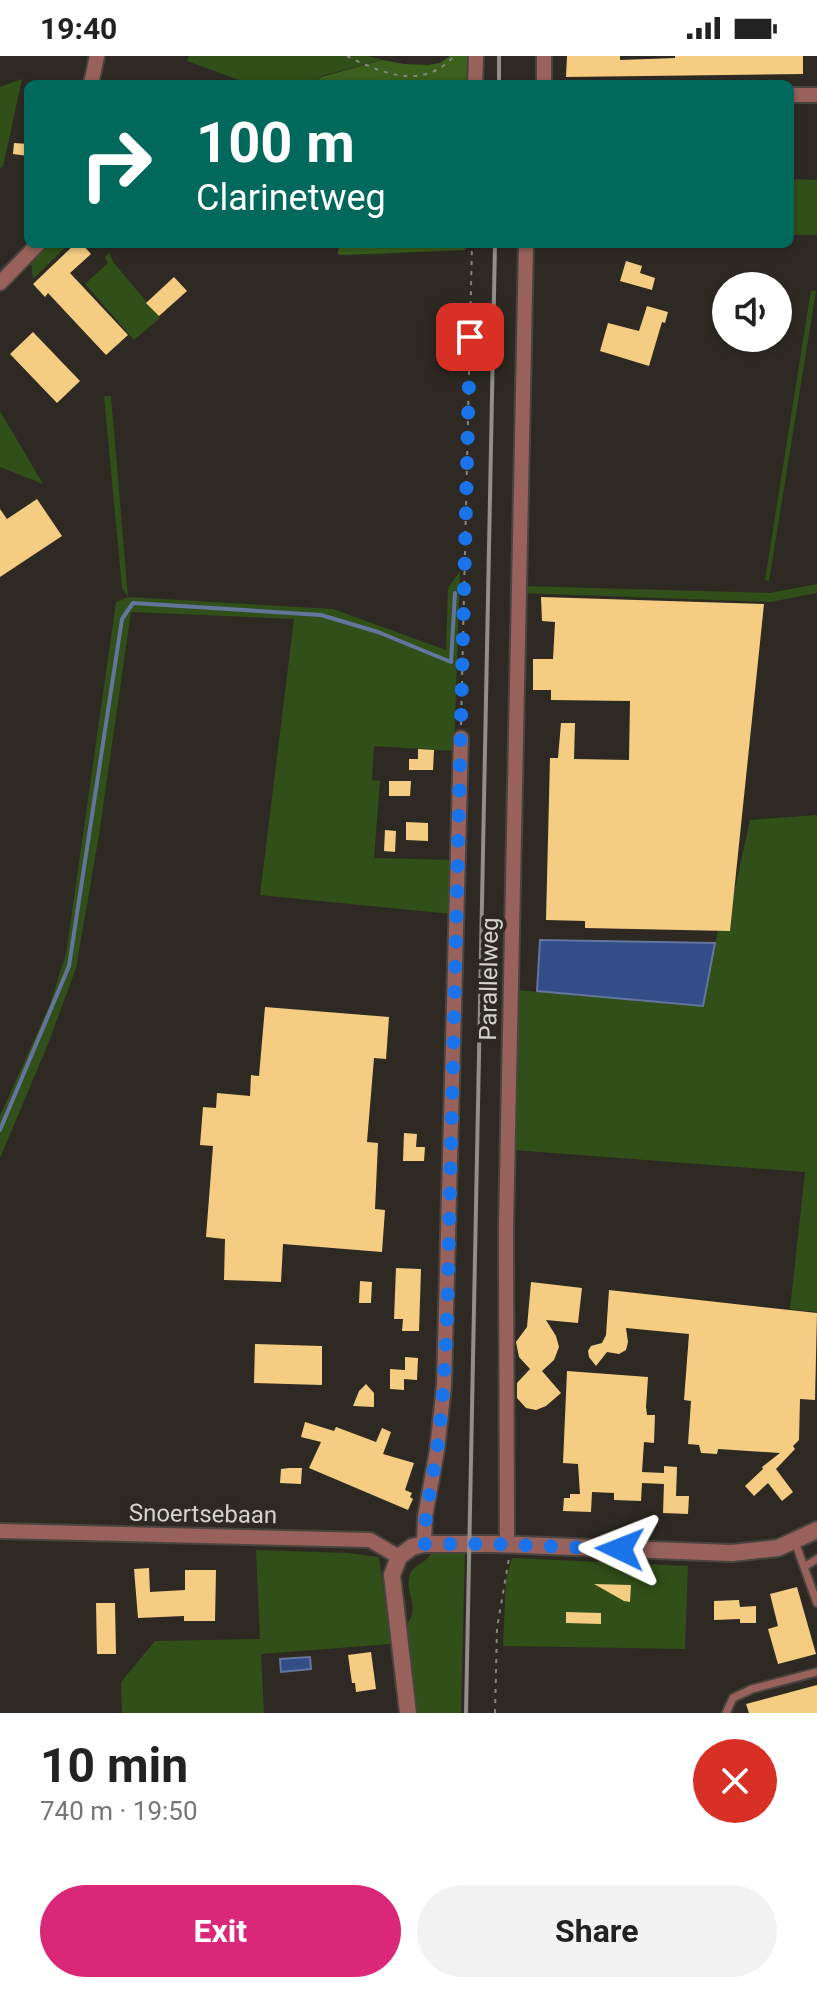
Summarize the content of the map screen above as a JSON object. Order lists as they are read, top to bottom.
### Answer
{
  "streets": {
    "street": ["Parallelweg", "Snoertsebaan"]
  },
  "page": {
    "status": "19:40",
    "turn": ["100 m", "Clarinetweg"],
    "heading": ["10 min", "740 m · 19:50"],
    "buttons": ["Exit", "Share"]
  }
}
